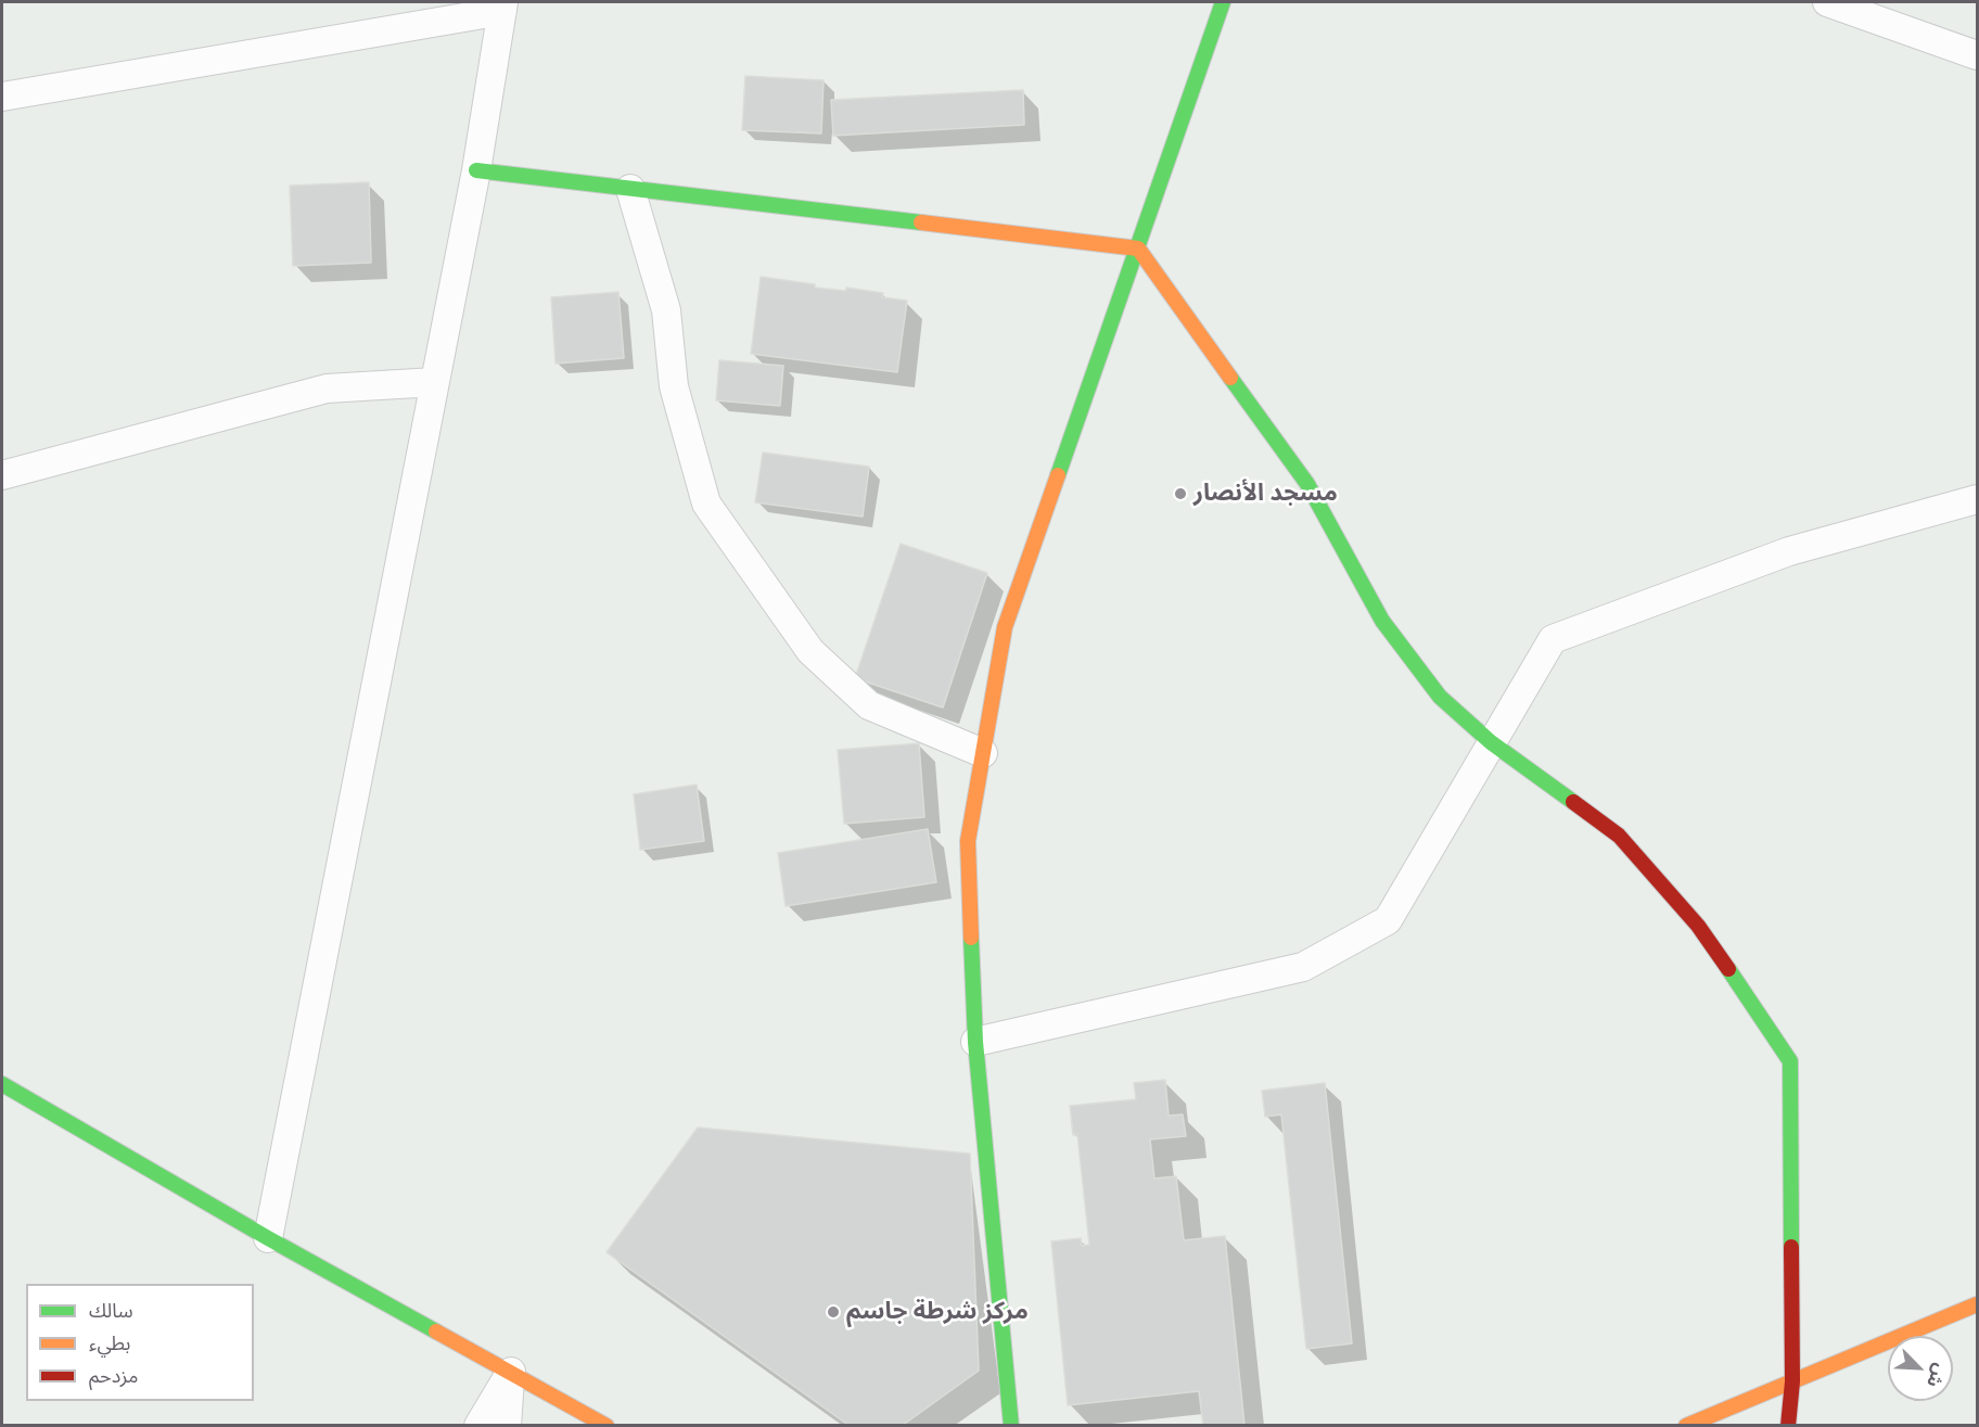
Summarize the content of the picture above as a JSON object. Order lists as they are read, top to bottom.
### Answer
{
  "places": ["مسجد الأنصار", "مركز شرطة جاسم"],
  "legend": ["سالك", "بطيء", "مزدحم"],
  "north": "bottom right"
}
